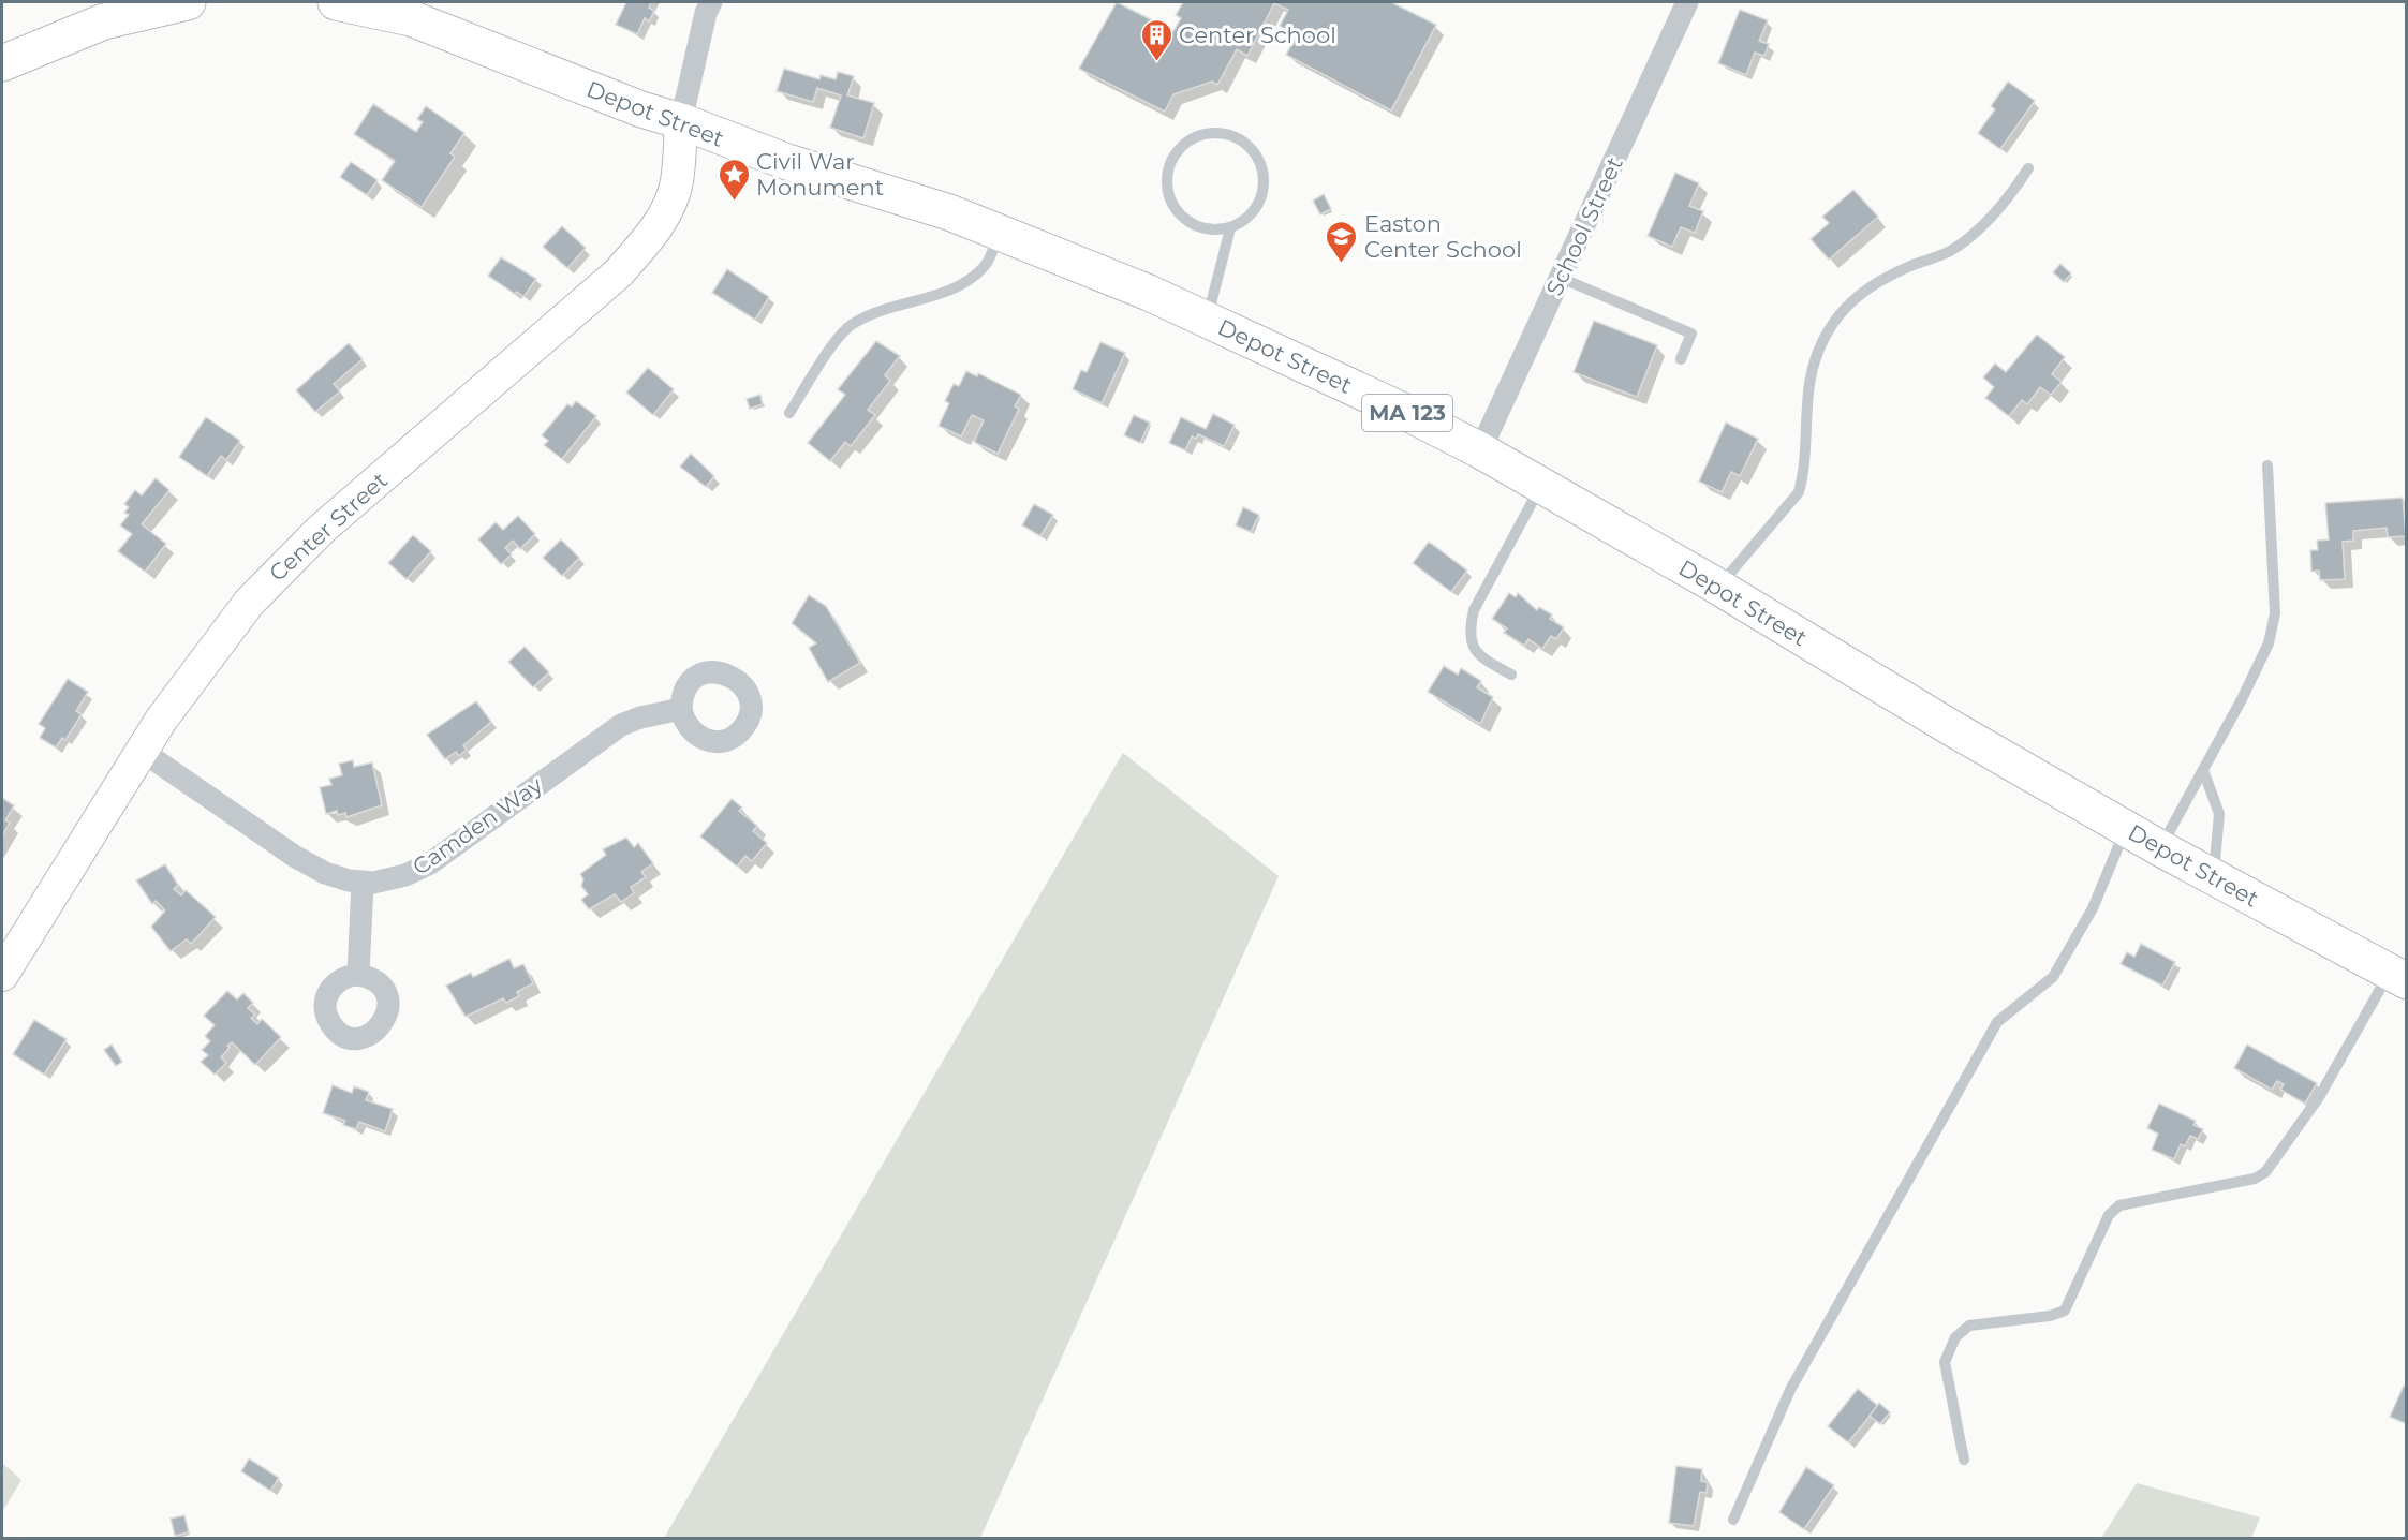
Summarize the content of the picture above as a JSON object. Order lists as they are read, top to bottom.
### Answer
{
  "streets": {
    "highway": ["Depot Street", "MA 123"],
    "main road": ["Center Street"],
    "street": ["School Street", "Camden Way"]
  },
  "crossings": [
    ["Depot Street", "School Street"],
    ["Depot Street", "Center Street"],
    ["Center Street", "Camden Way"]
  ],
  "places": {
    "building": ["Center School"],
    "place": ["Civil War Monument"],
    "school or university": ["Easton Center School"]
  }
}
